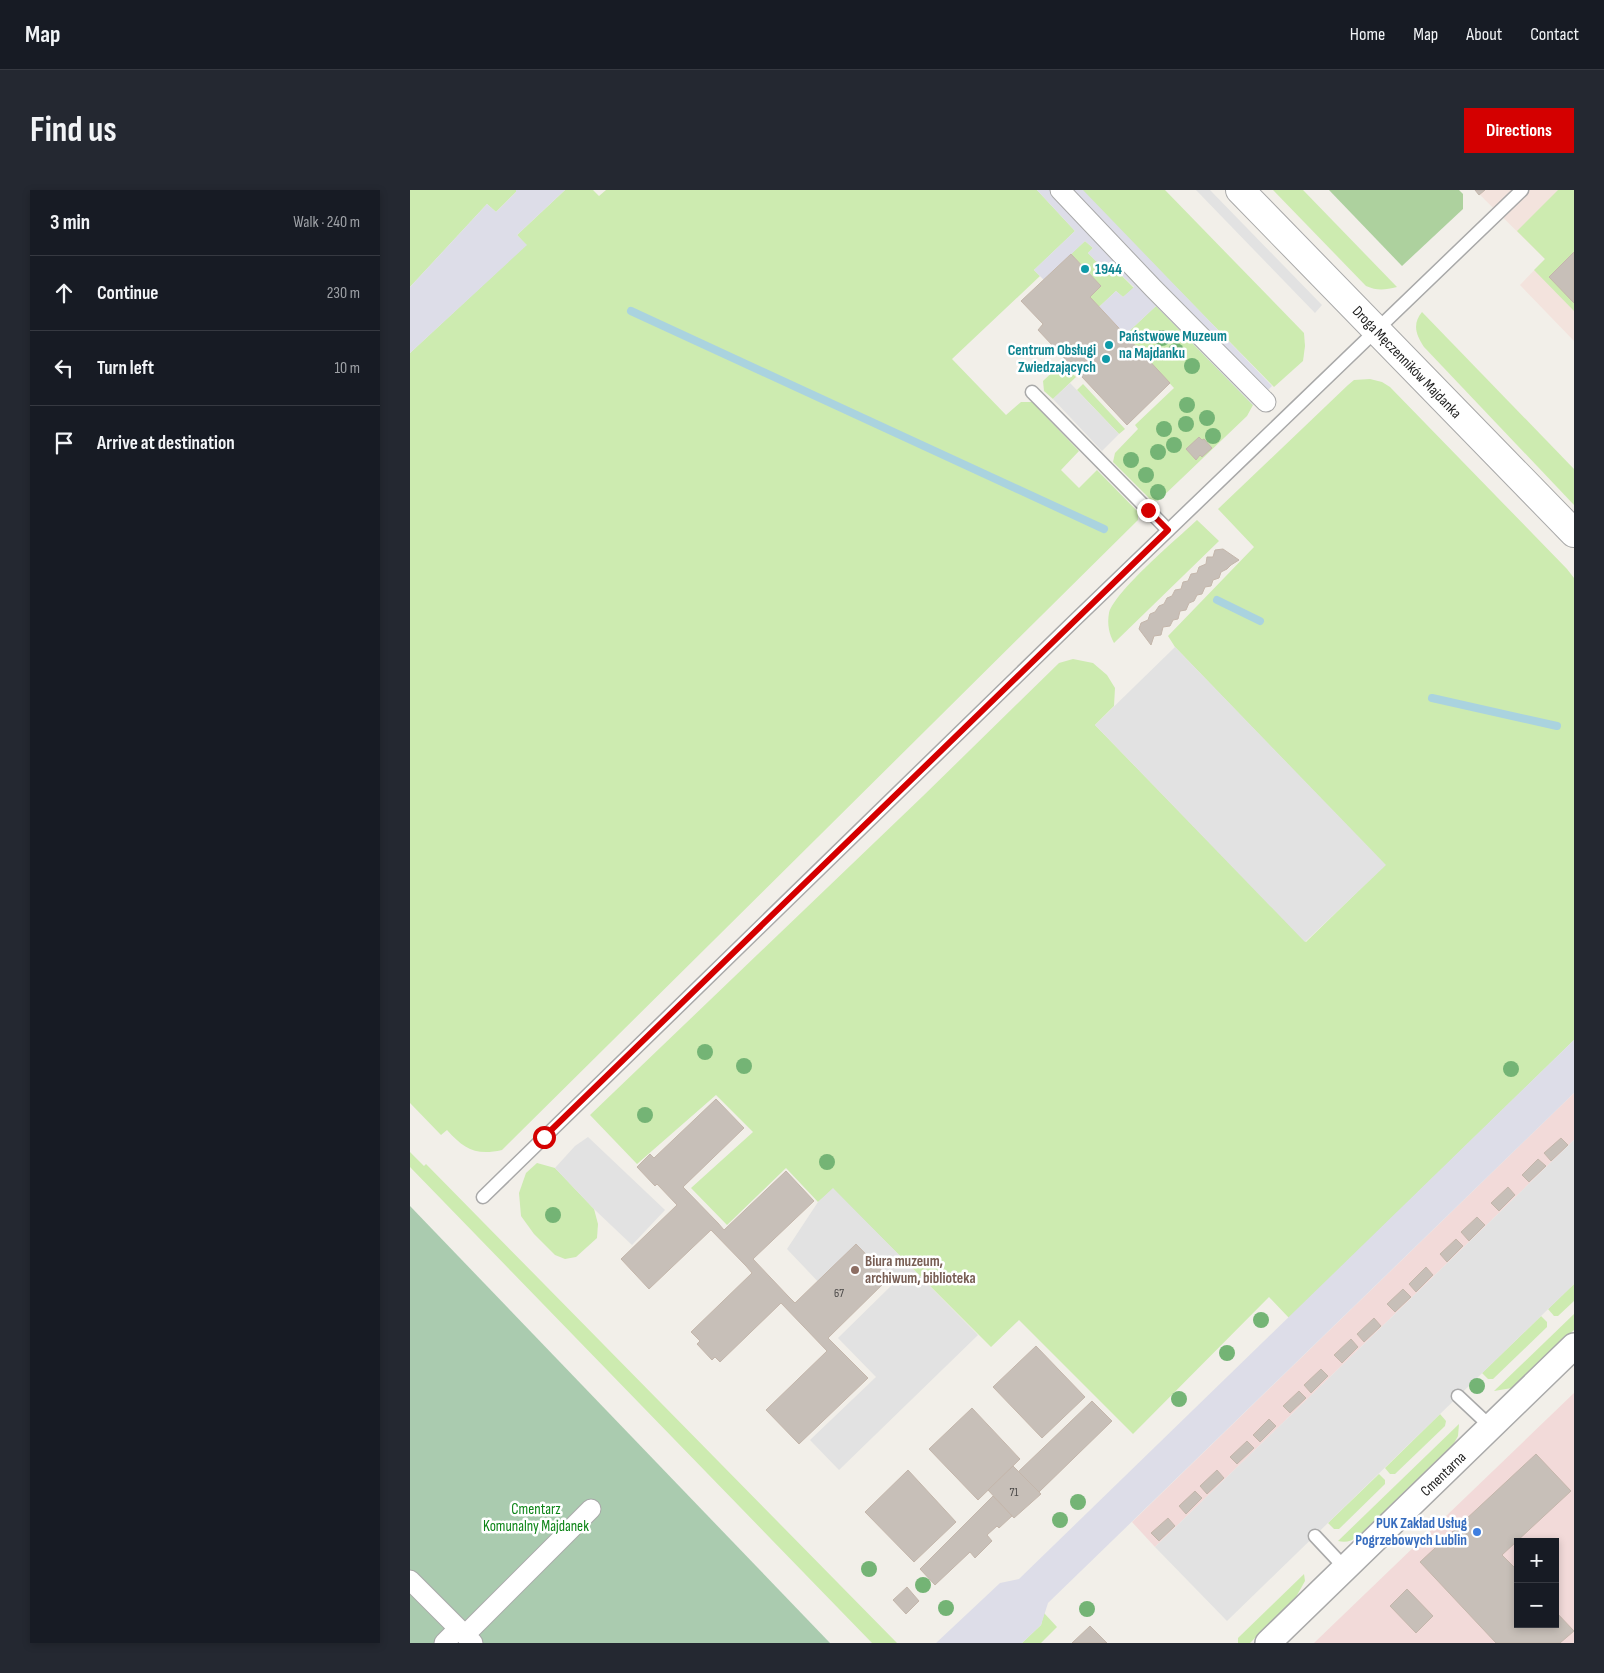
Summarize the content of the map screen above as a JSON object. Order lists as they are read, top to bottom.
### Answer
{
  "streets": {
    "street": ["Droga Męczenników Majdanka", "Cmentarna"]
  },
  "parks": ["Cmentarz Komunalny Majdanek"],
  "places": [
    "1944",
    "Państwowe Muzeum na Majdanku",
    "Centrum Obsługi Zwiedzających",
    "Biura muzeum, archiwum, biblioteka",
    "PUK Zakład Usług Pogrzebowych Lublin"
  ],
  "house_numbers": ["67", "71"],
  "page": {
    "header": "Map",
    "nav": [
      "Home",
      "Map",
      "About",
      "Contact"
    ],
    "buttons": "Directions",
    "title": "Find us",
    "heading": ["3 min", "Walk · 240 m"],
    "list": [
      ["Continue", "230 m"],
      ["Turn left", "10 m"],
      "Arrive at destination"
    ],
    "map_buttons": ["+", "−"]
  }
}
